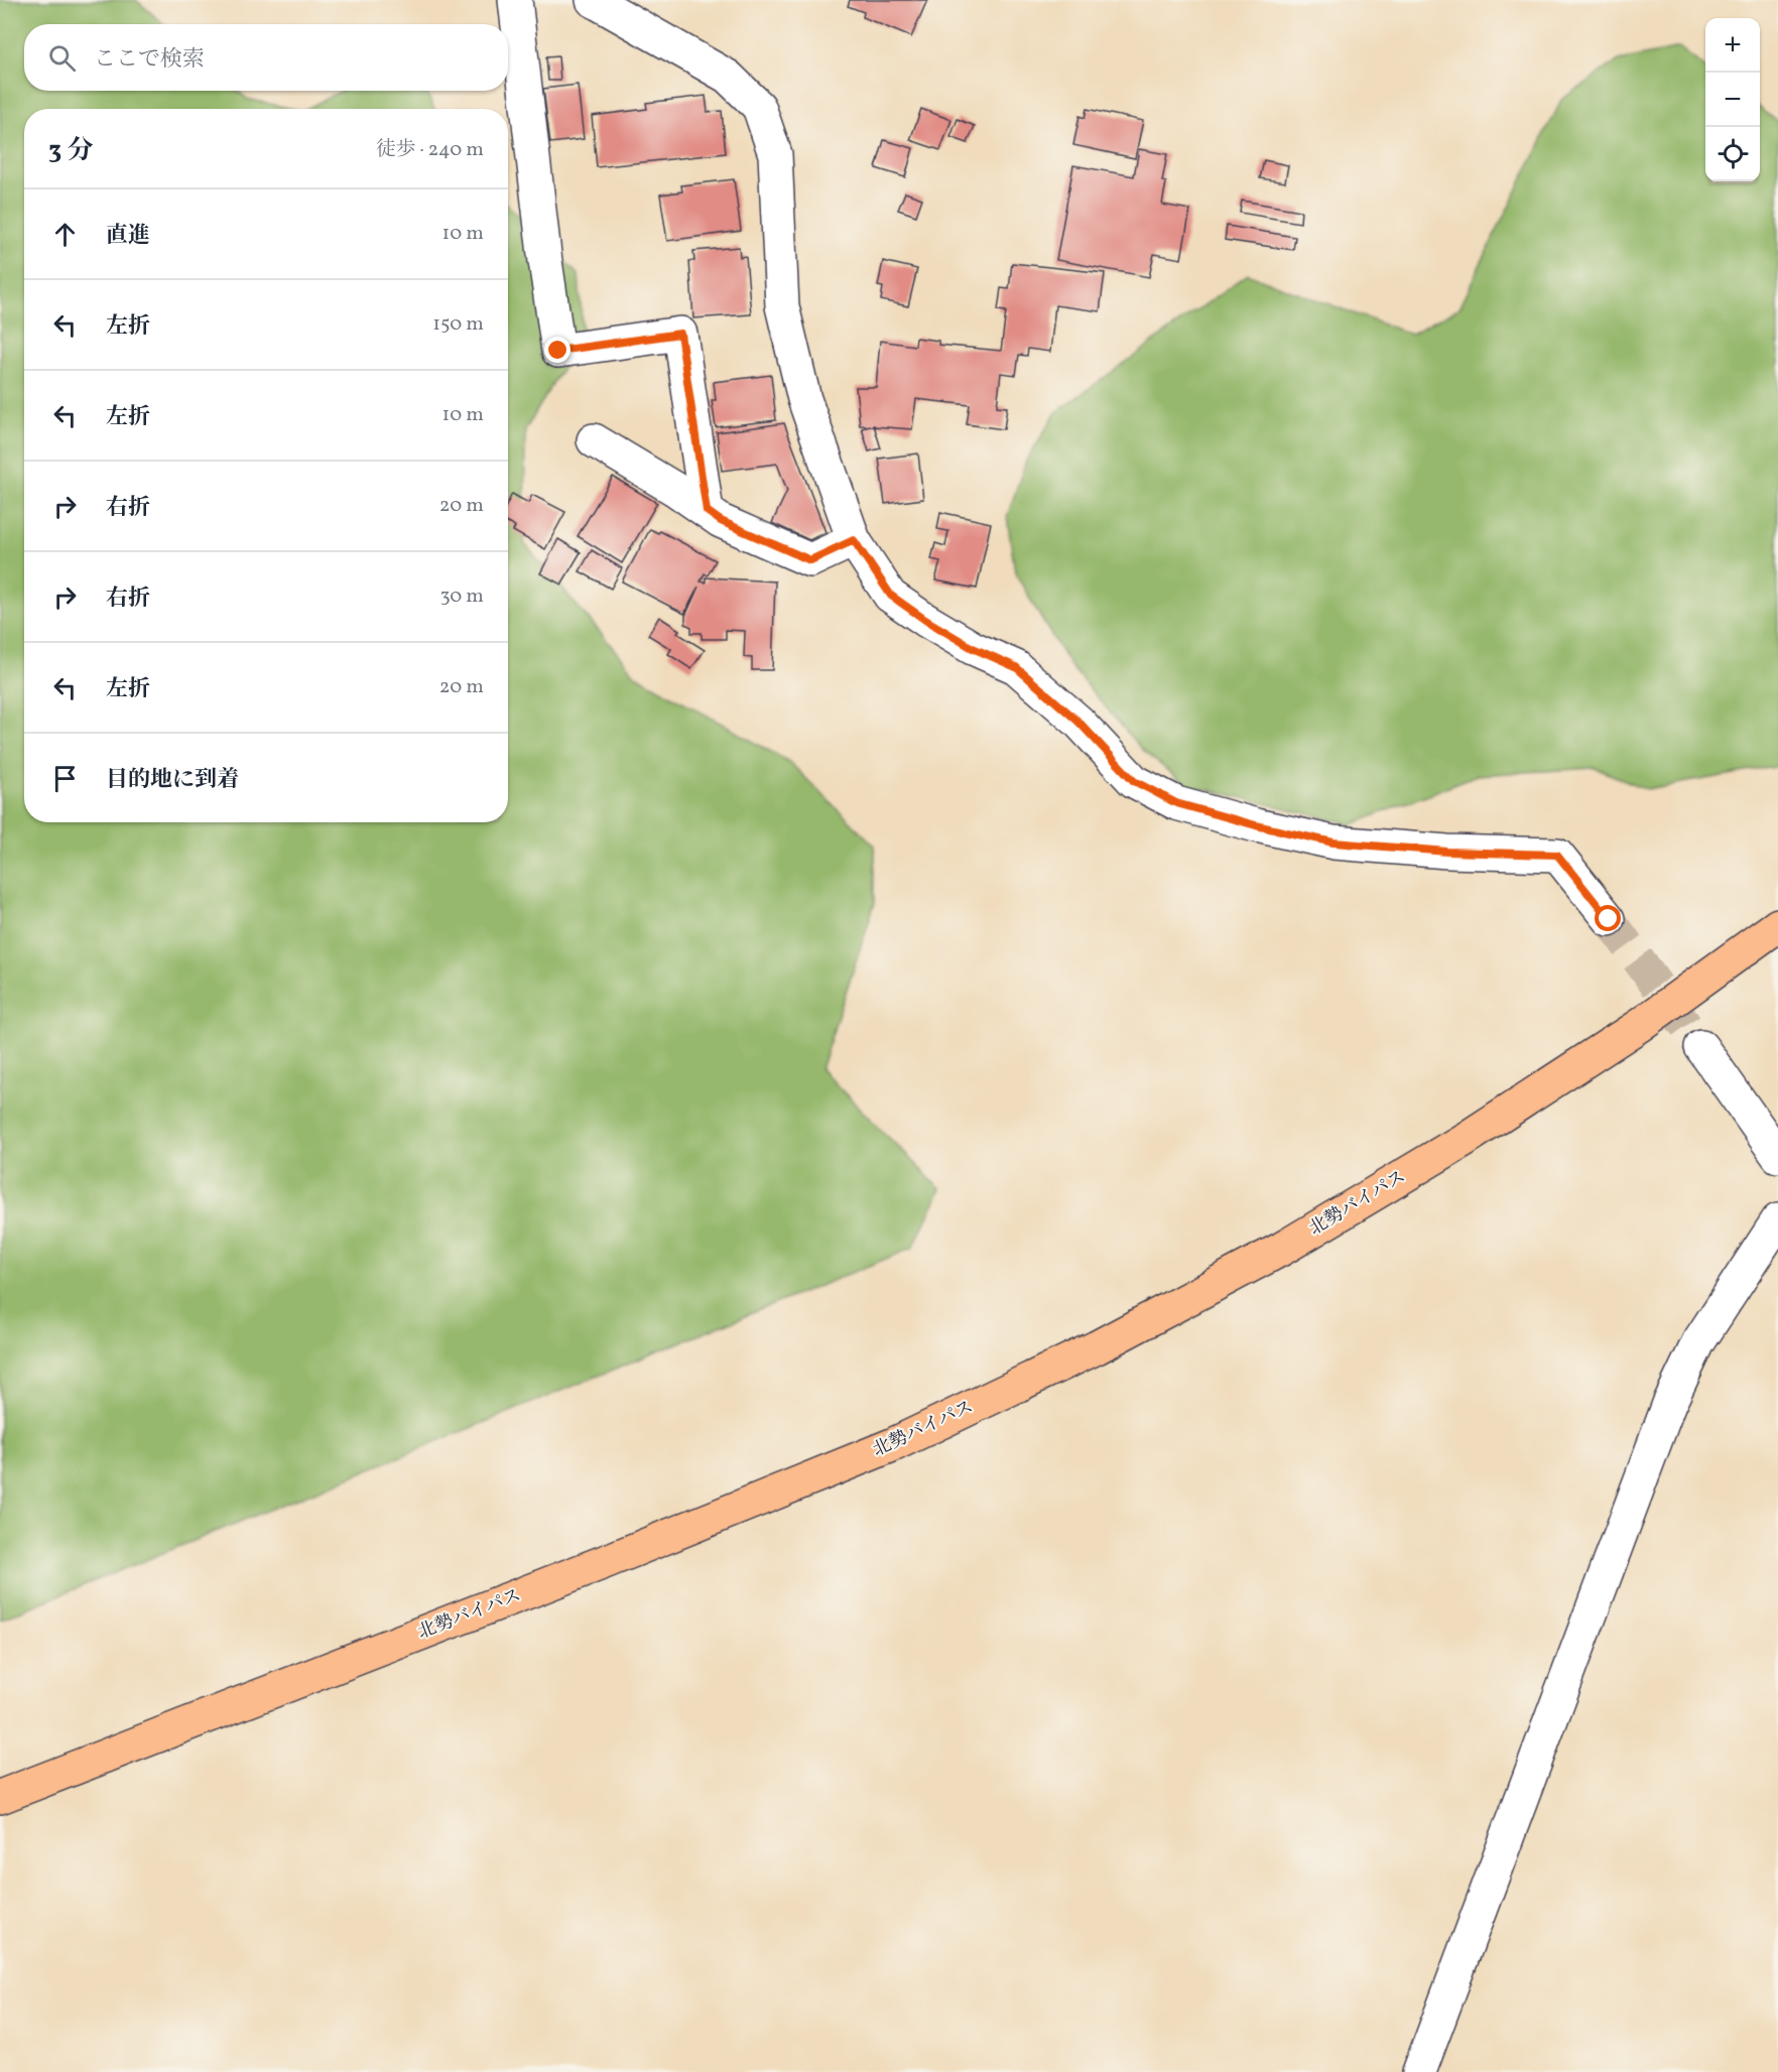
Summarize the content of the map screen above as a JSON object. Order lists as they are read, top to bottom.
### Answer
{
  "streets": {
    "highway": ["北勢バイパス"]
  },
  "page": {
    "map_buttons": ["+", "−"],
    "search": "ここで検索",
    "heading": ["3 分", "徒歩 · 240 m"],
    "list": [
      ["直進", "10 m"],
      ["左折", "150 m"],
      ["左折", "10 m"],
      ["右折", "20 m"],
      ["右折", "30 m"],
      ["左折", "20 m"],
      "目的地に到着"
    ]
  }
}
